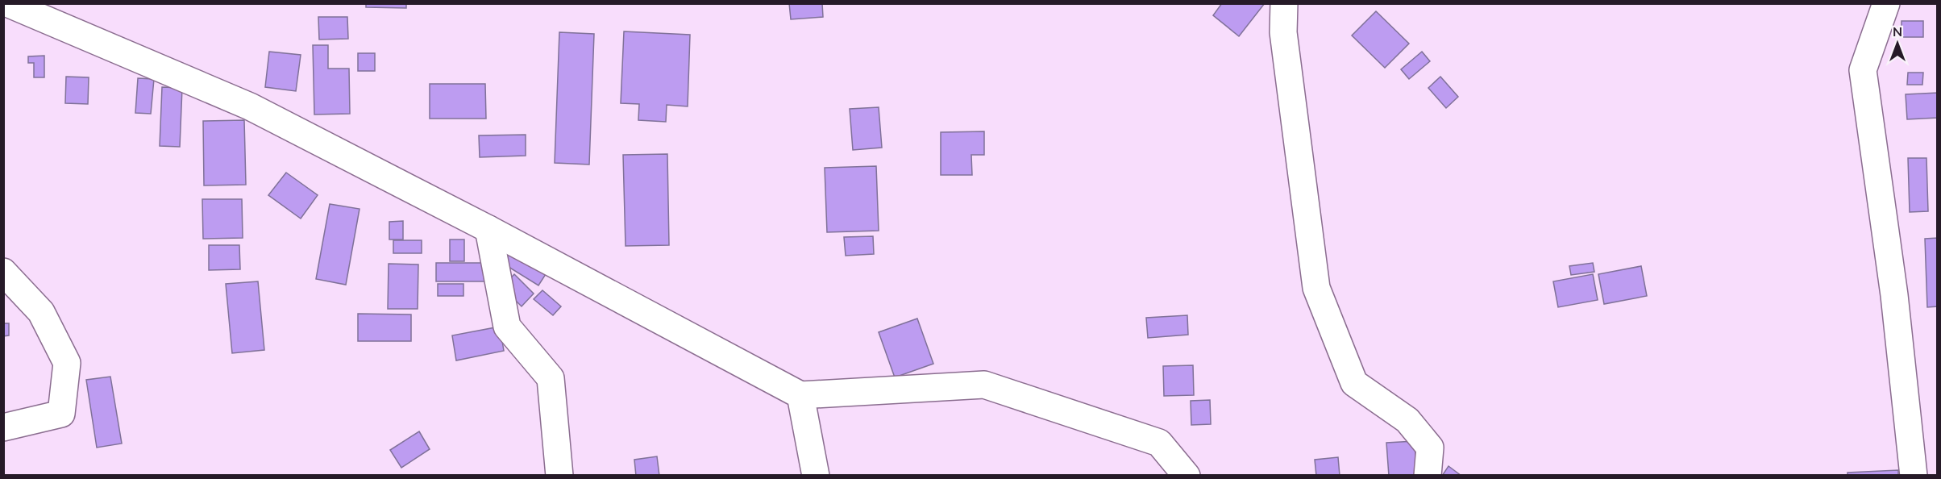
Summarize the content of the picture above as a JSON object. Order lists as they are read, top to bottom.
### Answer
{
  "north": "top"
}
